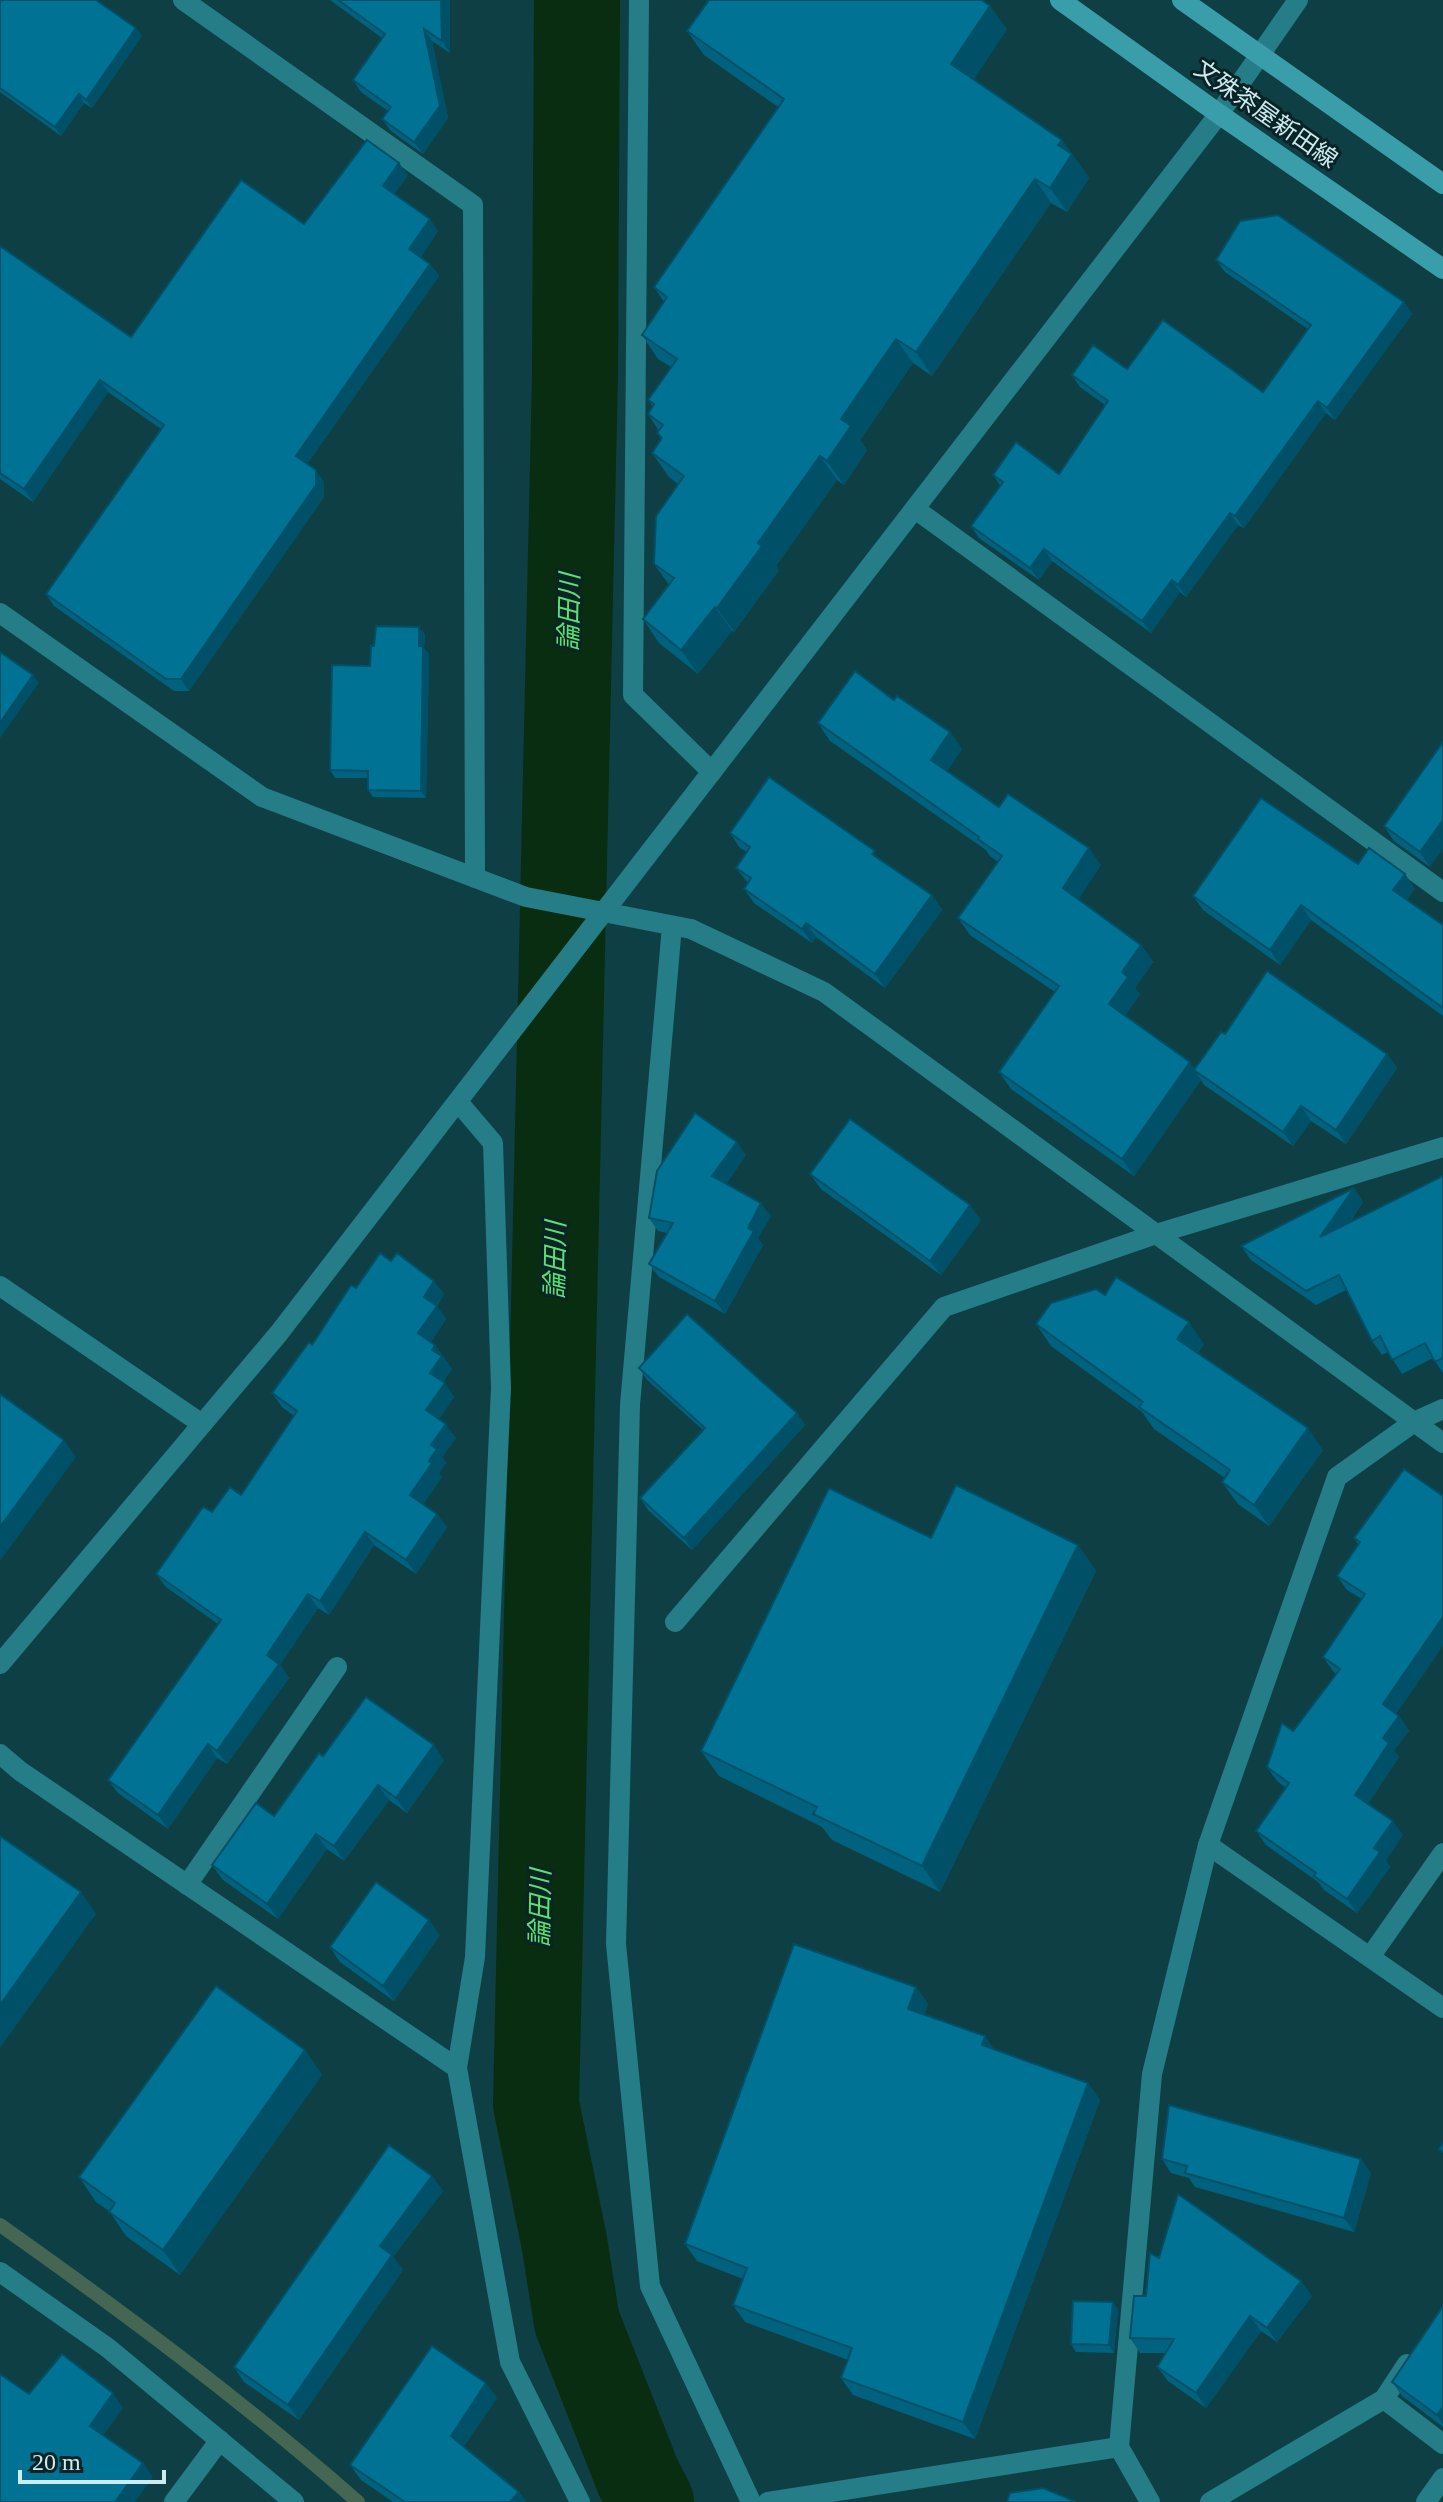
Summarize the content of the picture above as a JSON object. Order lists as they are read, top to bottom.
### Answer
{
  "streets": {
    "main road": ["文殊茶屋新田線"]
  },
  "water": ["論田川"],
  "scale_bar": "20 m"
}
